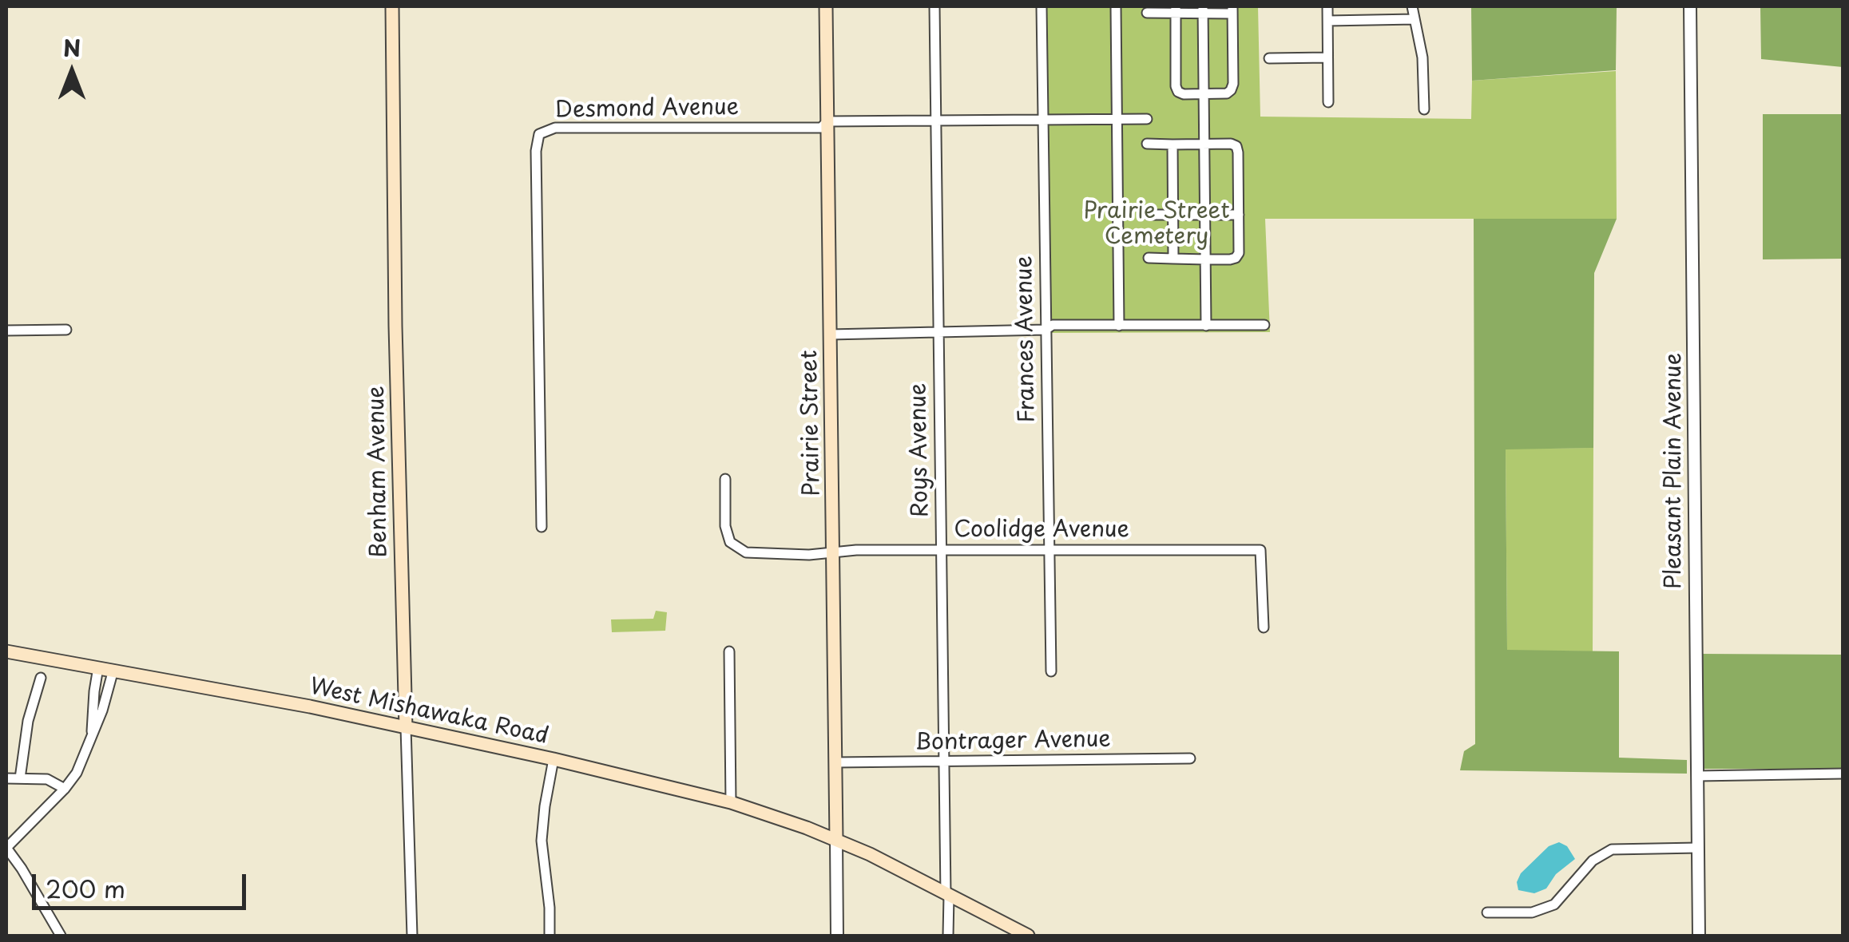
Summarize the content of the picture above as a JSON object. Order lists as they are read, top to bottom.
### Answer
{
  "streets": {
    "main road": ["Prairie Street", "Benham Avenue", "West Mishawaka Road"],
    "street": [
      "Desmond Avenue",
      "Frances Avenue",
      "Roys Avenue",
      "Pleasant Plain Avenue",
      "Coolidge Avenue",
      "Bontrager Avenue"
    ]
  },
  "crossings": [
    ["Desmond Avenue", "Frances Avenue"],
    ["Desmond Avenue", "Prairie Street"],
    ["Desmond Avenue", "Roys Avenue"],
    ["Frances Avenue", "Coolidge Avenue"],
    ["Prairie Street", "Coolidge Avenue"],
    ["Prairie Street", "West Mishawaka Road"],
    ["Prairie Street", "Bontrager Avenue"],
    ["Roys Avenue", "Coolidge Avenue"],
    ["Roys Avenue", "West Mishawaka Road"],
    ["Roys Avenue", "Bontrager Avenue"],
    ["Benham Avenue", "West Mishawaka Road"]
  ],
  "parks": ["Prairie Street Cemetery"],
  "scale_bar": "200 m",
  "north": "top"
}
